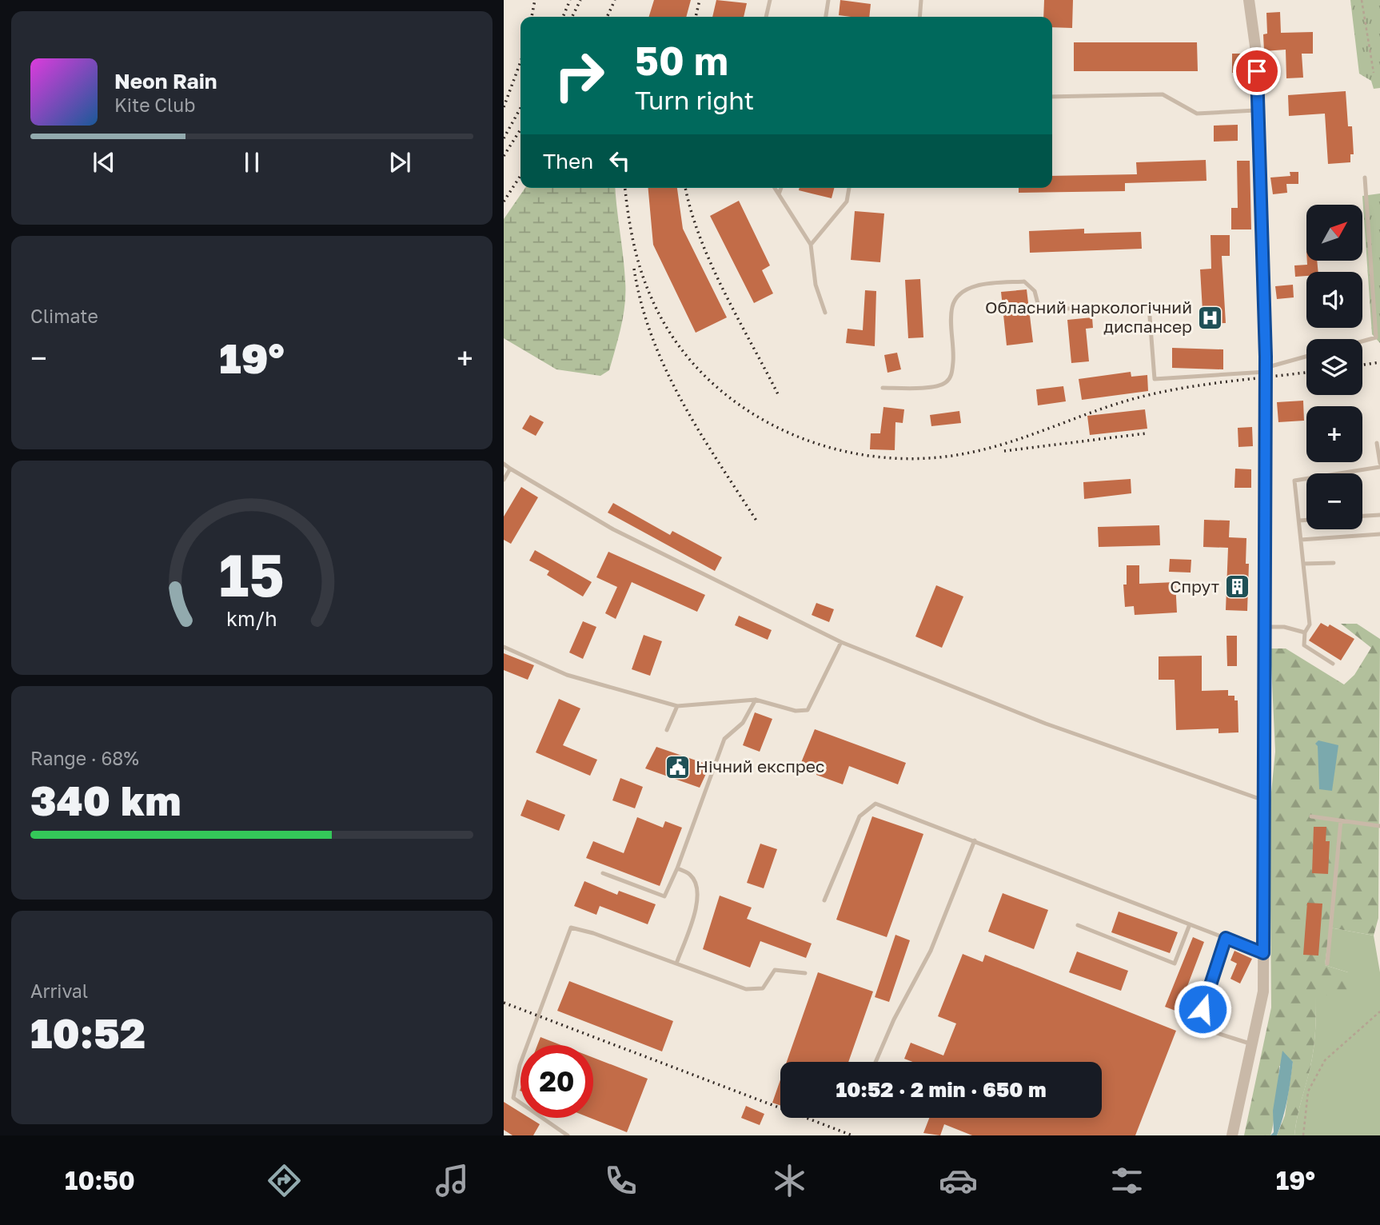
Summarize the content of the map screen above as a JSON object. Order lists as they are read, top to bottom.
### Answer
{
  "places": {
    "hospital": ["Обласний наркологічний диспансер"],
    "building": ["Спрут"],
    "public building": ["Нічний експрес"]
  },
  "north": "top right",
  "page": {
    "turn": ["50 m", "Turn right"],
    "song": ["Neon Rain", "Kite Club"],
    "then": "Then",
    "map_buttons": ["+", "−"],
    "tile": [
      "Climate",
      ["Range · 68%", "340 km"],
      ["Arrival", "10:52"]
    ],
    "heat": ["−", "19°", "+"],
    "limit": "20",
    "trip": "10:52 · 2 min · 650 m",
    "tabs": ["10:50", "19°"],
    "gauge": ["15", "km/h"]
  }
}
